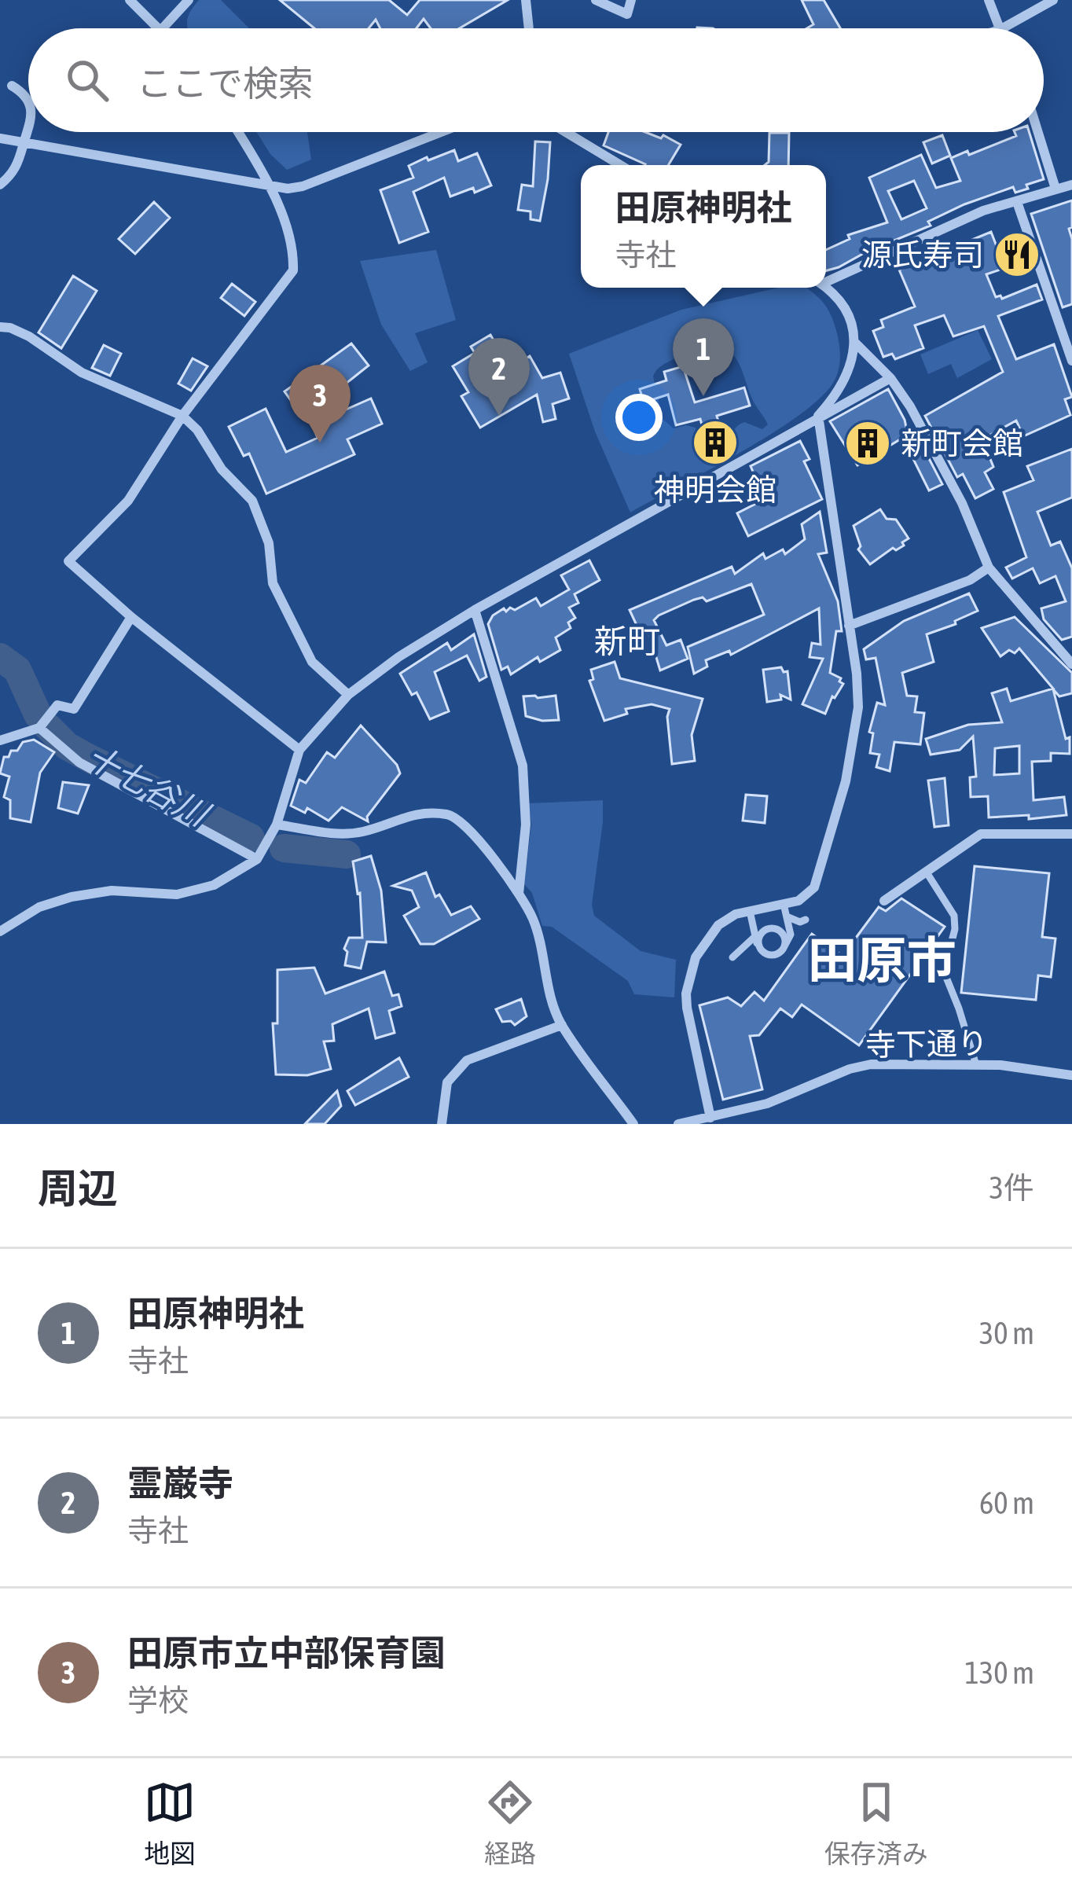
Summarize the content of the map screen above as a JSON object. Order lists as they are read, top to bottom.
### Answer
{
  "streets": {
    "street": ["寺下通り"]
  },
  "districts": ["新町", "田原市"],
  "water": ["十七谷川"],
  "places": {
    "restaurant": ["源氏寿司"],
    "building": ["神明会館", "新町会館"]
  },
  "page": {
    "search": "ここで検索",
    "popup": ["田原神明社", "寺社"],
    "pins": ["1", "2", "3"],
    "heading": ["周辺", "3件"],
    "list": [
      {
        "mark": "1",
        "name": "田原神明社",
        "note": "寺社",
        "value": "30 m"
      },
      {
        "mark": "2",
        "name": "霊巌寺",
        "note": "寺社",
        "value": "60 m"
      },
      {
        "mark": "3",
        "name": "田原市立中部保育園",
        "note": "学校",
        "value": "130 m"
      }
    ],
    "nav": ["地図", "経路", "保存済み"]
  }
}
